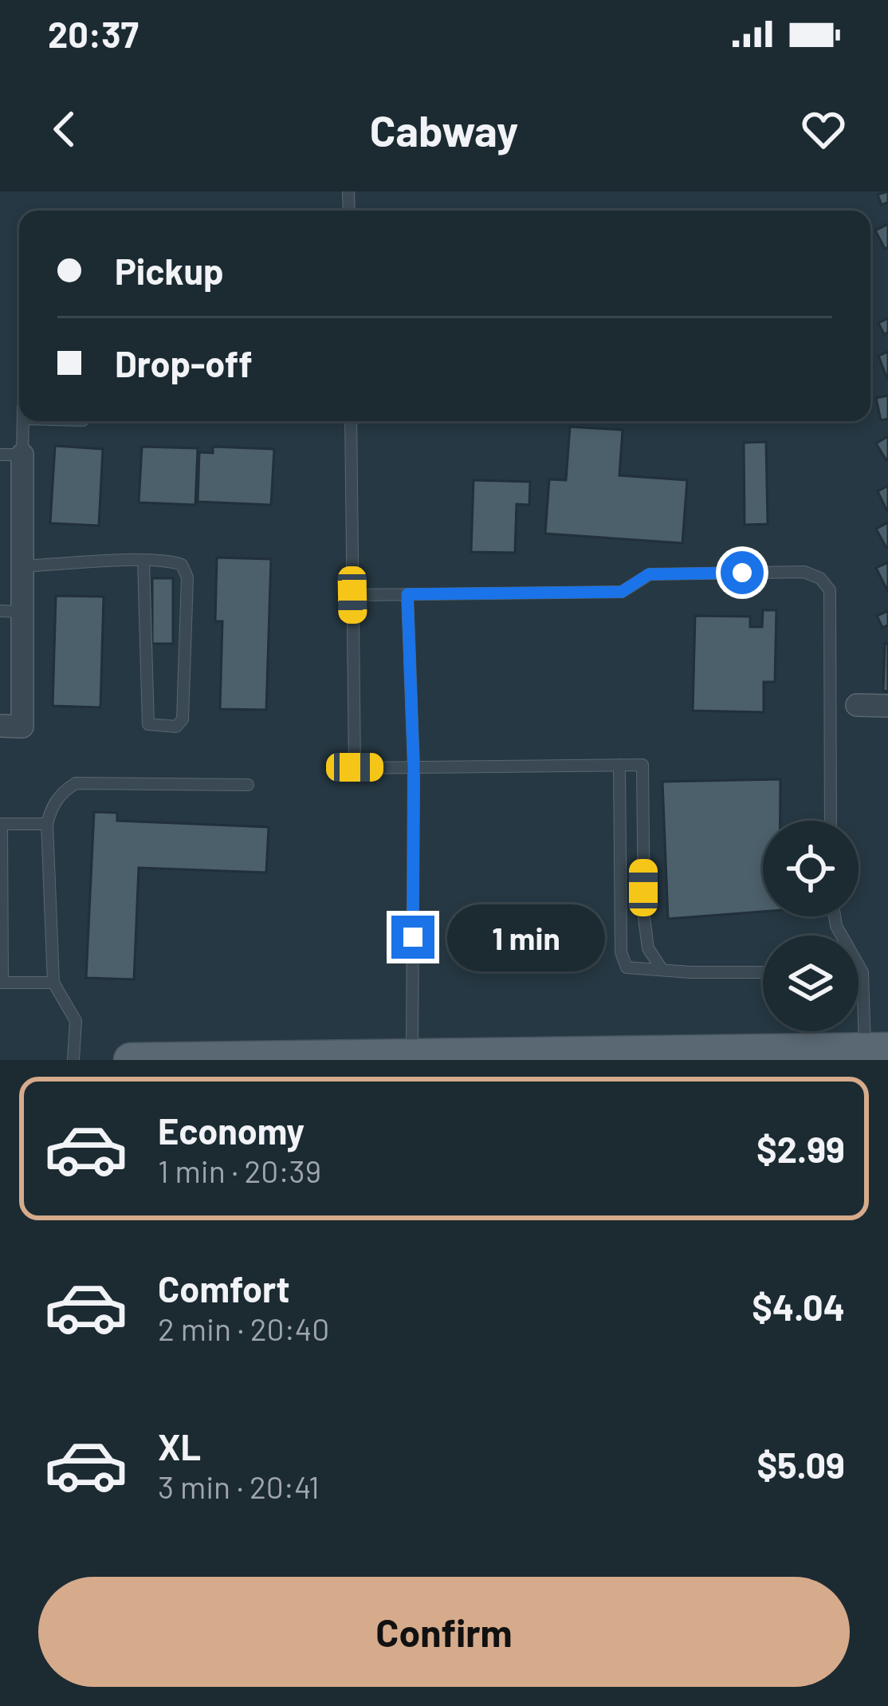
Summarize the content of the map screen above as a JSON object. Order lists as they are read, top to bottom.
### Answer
{
  "page": {
    "status": "20:37",
    "header": "Cabway",
    "banner": ["Pickup", "Drop-off"],
    "bubble": "1 min",
    "list": [
      {
        "name": "Economy",
        "note": "1 min · 20:39",
        "value": "$2.99"
      },
      {
        "name": "Comfort",
        "note": "2 min · 20:40",
        "value": "$4.04"
      },
      {
        "name": "XL",
        "note": "3 min · 20:41",
        "value": "$5.09"
      }
    ],
    "buttons": "Confirm"
  }
}
